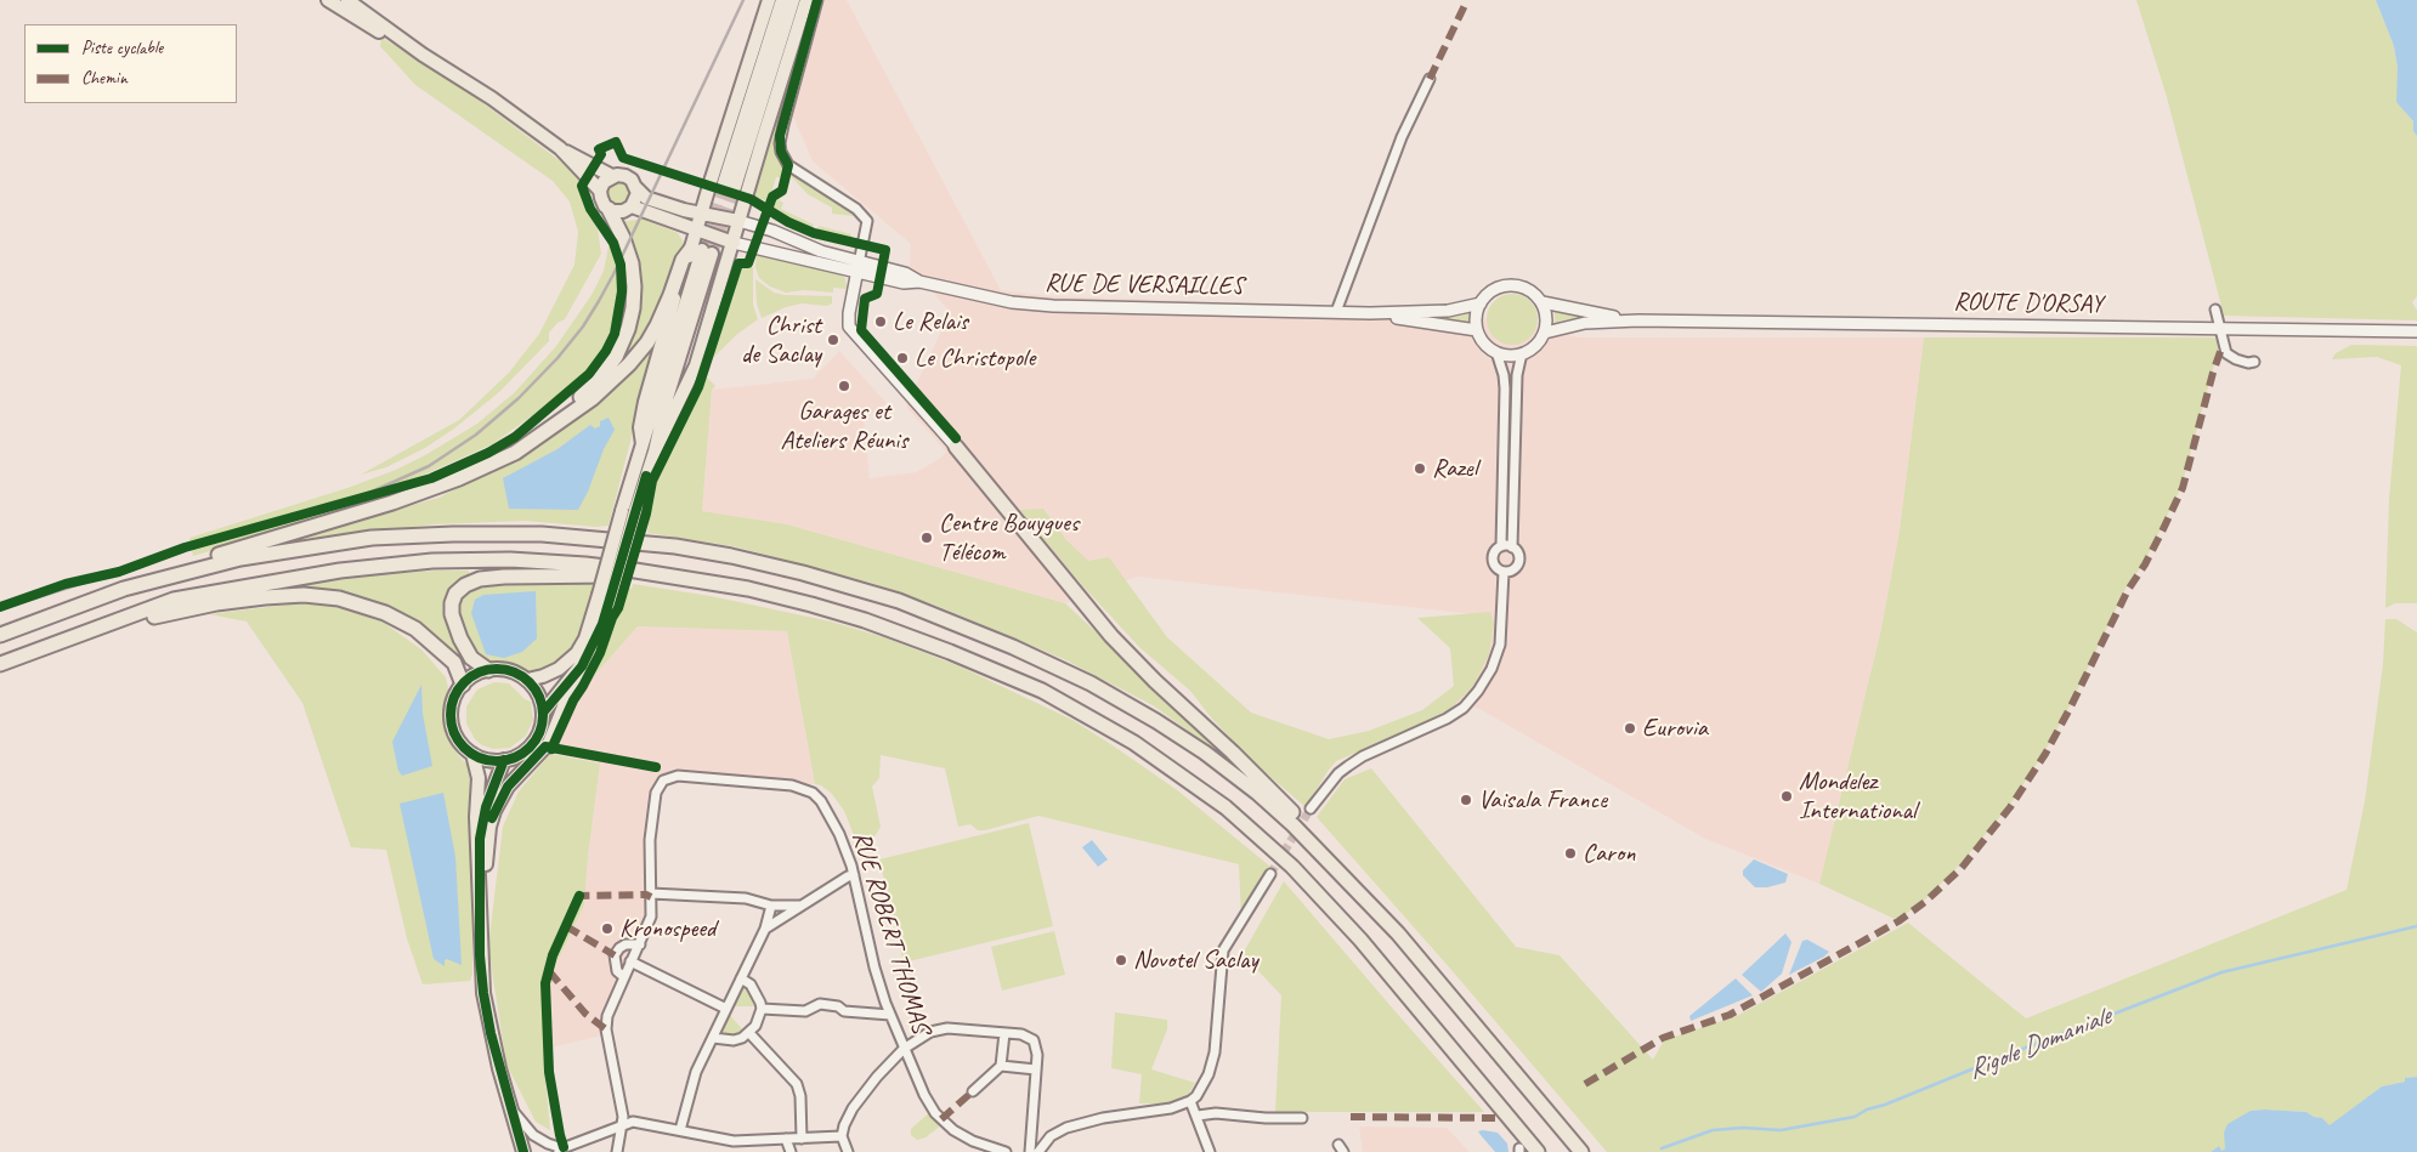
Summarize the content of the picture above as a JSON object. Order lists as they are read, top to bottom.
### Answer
{
  "streets": {
    "main road": ["RUE DE VERSAILLES", "ROUTE D'ORSAY"],
    "street": ["RUE ROBERT THOMAS"]
  },
  "crossings": [
    ["RUE DE VERSAILLES", "ROUTE D'ORSAY"]
  ],
  "water": ["Rigole Domaniale"],
  "places": [
    "Le Relais",
    "Christ de Saclay",
    "Le Christopole",
    "Garages et Ateliers Réunis",
    "Razel",
    "Centre Bouygues Télécom",
    "Eurovia",
    "Mondelez International",
    "Vaisala France",
    "Caron",
    "Kronospeed",
    "Novotel Saclay"
  ],
  "legend": ["Piste cyclable", "Chemin"]
}
